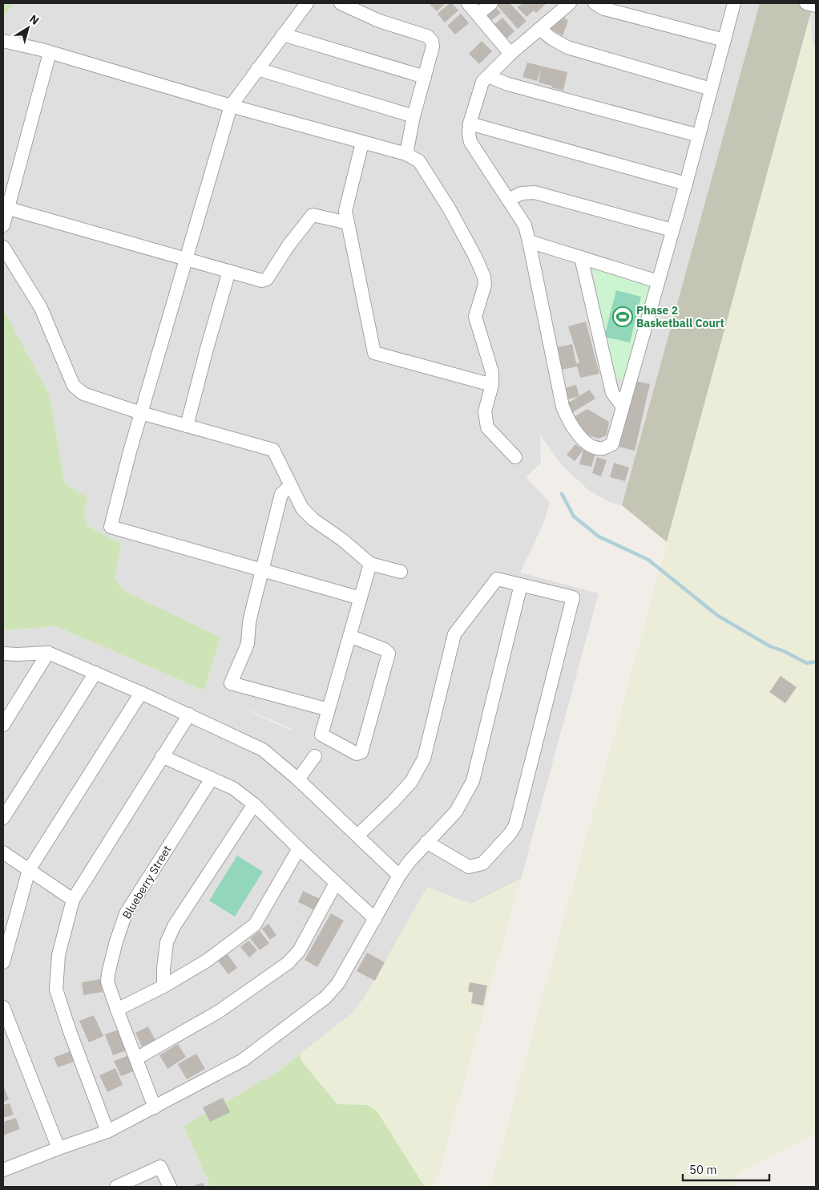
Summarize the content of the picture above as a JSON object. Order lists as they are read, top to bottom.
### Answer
{
  "streets": {
    "street": ["Blueberry Street"]
  },
  "places": {
    "sports": ["Phase 2 Basketball Court"]
  },
  "scale_bar": "50 m",
  "north": "top right"
}
